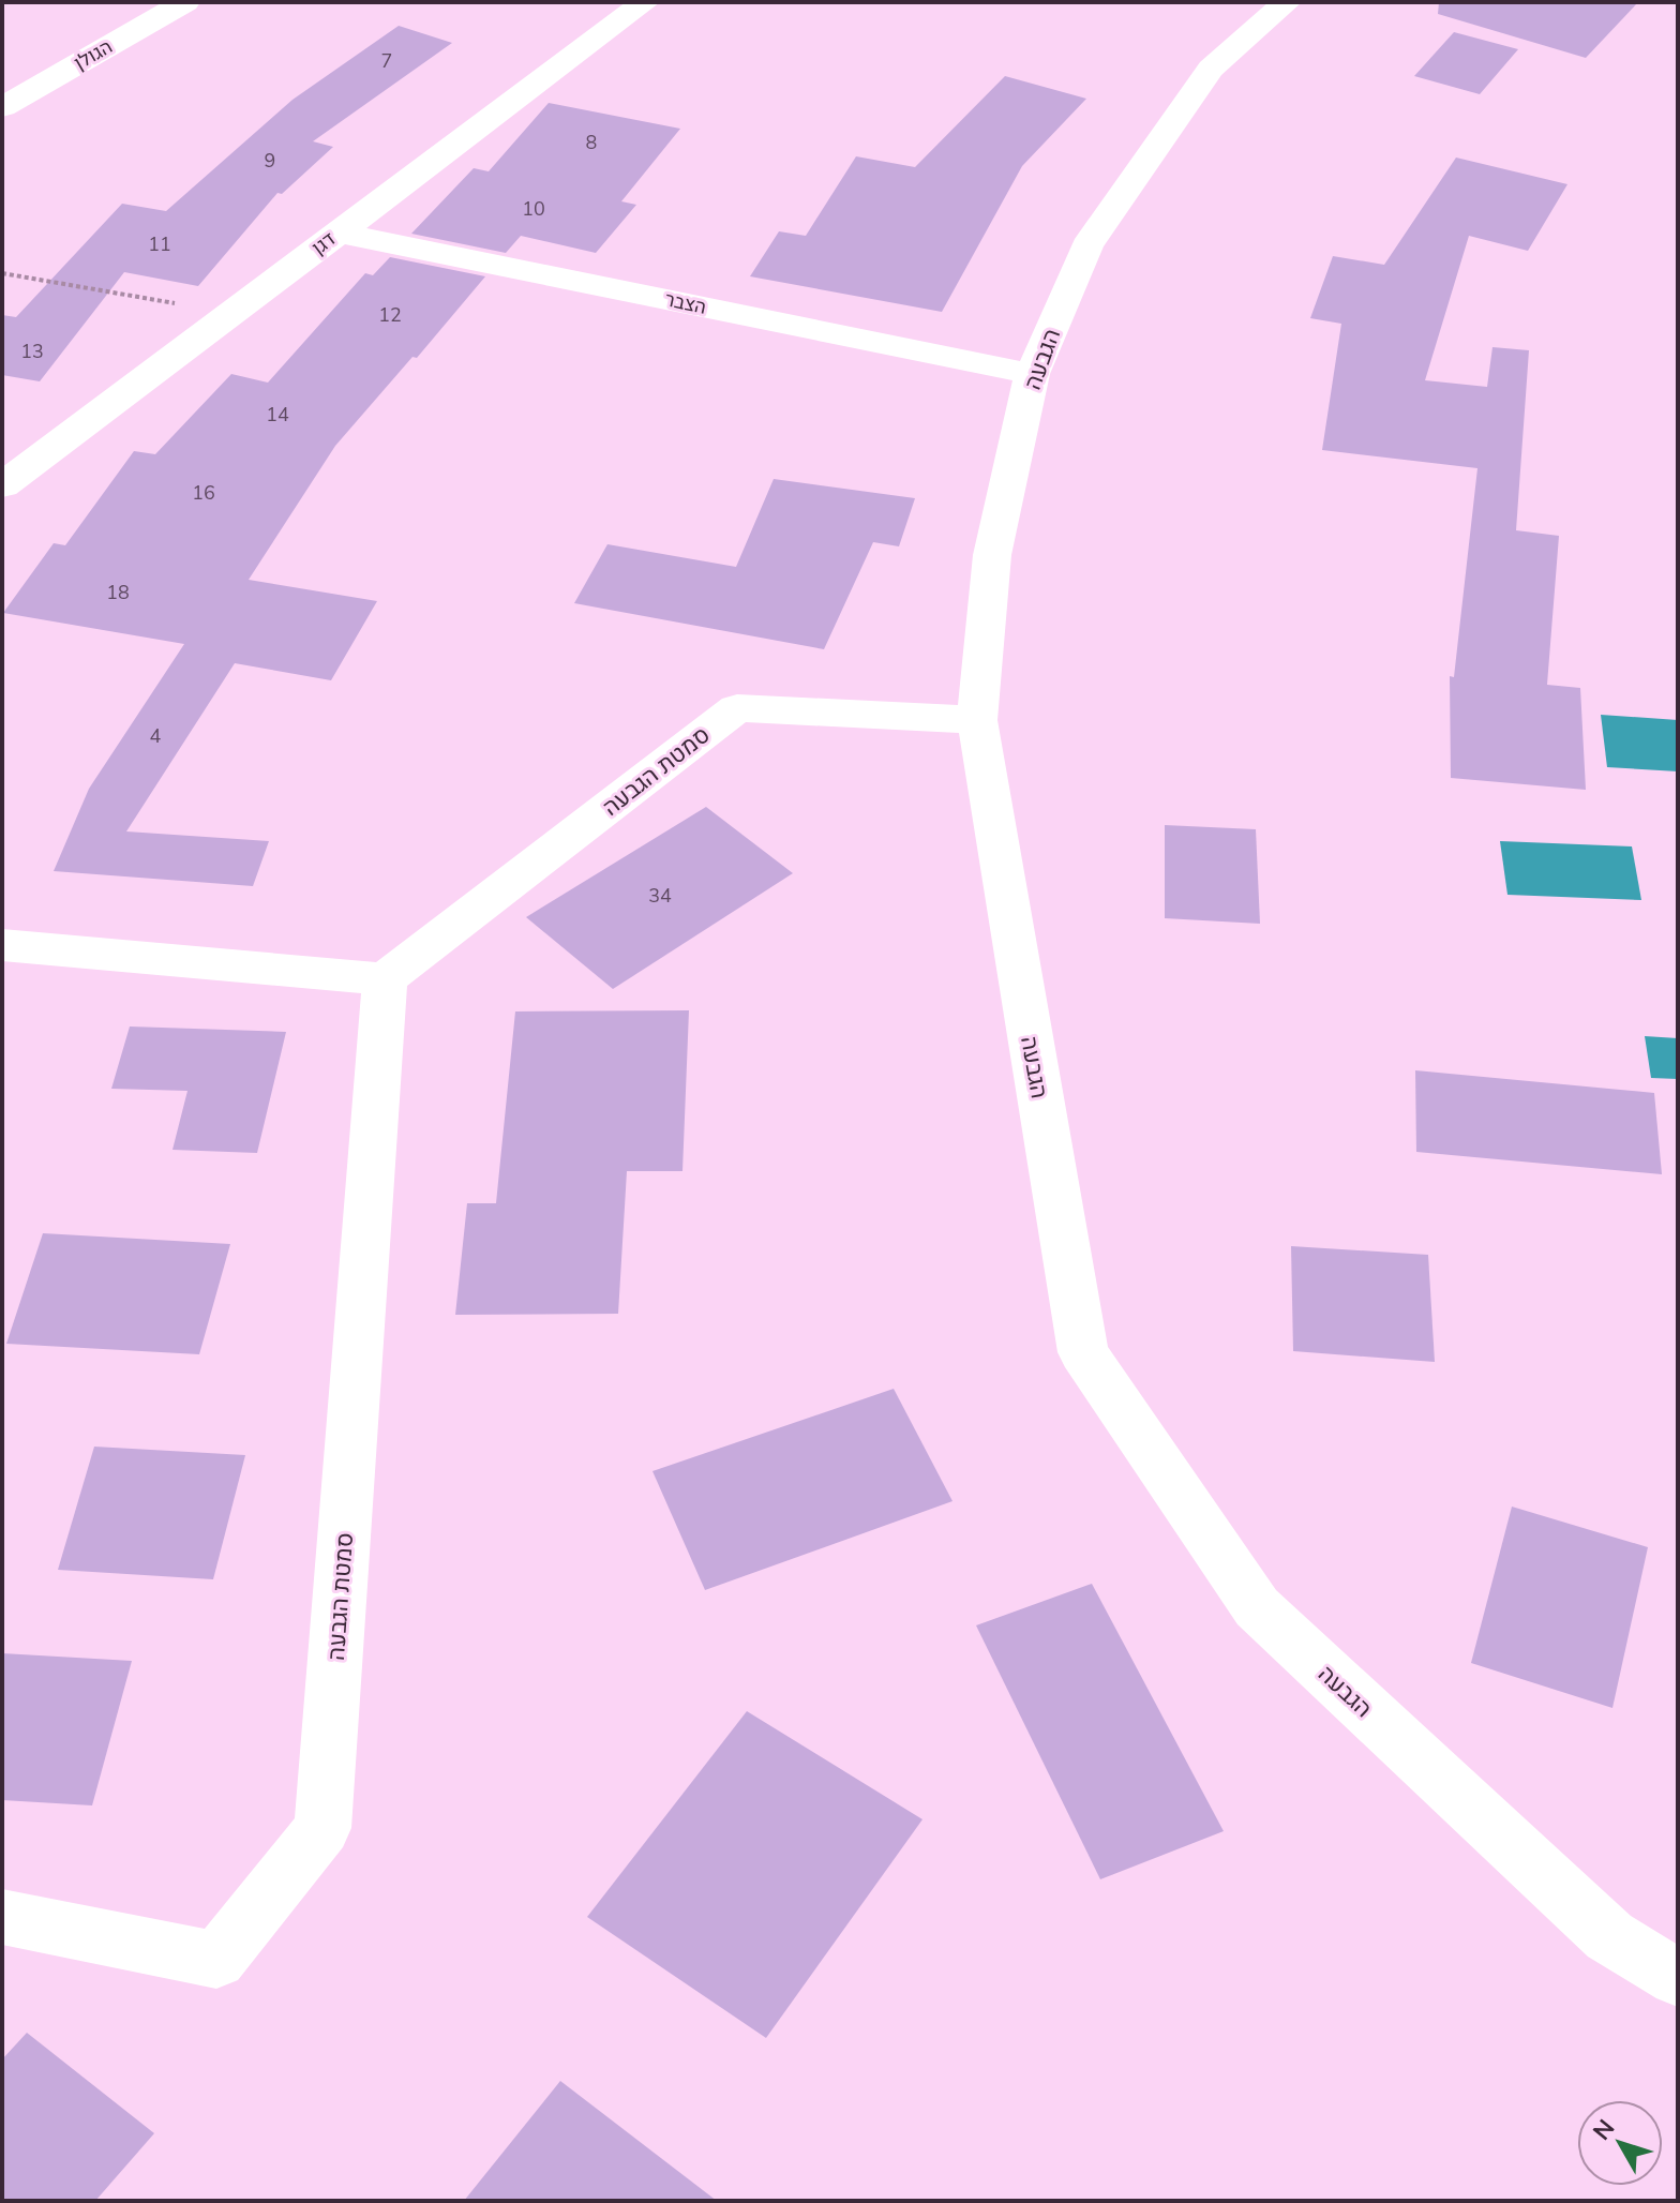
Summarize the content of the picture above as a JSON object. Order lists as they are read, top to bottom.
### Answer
{
  "streets": {
    "street": [
      "הגולן",
      "דגן",
      "הצבר",
      "הגבעה",
      "סמטת הגבעה"
    ]
  },
  "crossings": [
    ["דגן", "הצבר"],
    ["הצבר", "הגבעה"],
    ["הגבעה", "סמטת הגבעה"]
  ],
  "house_numbers": [
    "7",
    "8",
    "9",
    "10",
    "11",
    "12",
    "13",
    "14",
    "16",
    "18",
    "4",
    "34"
  ],
  "north": "top left"
}
